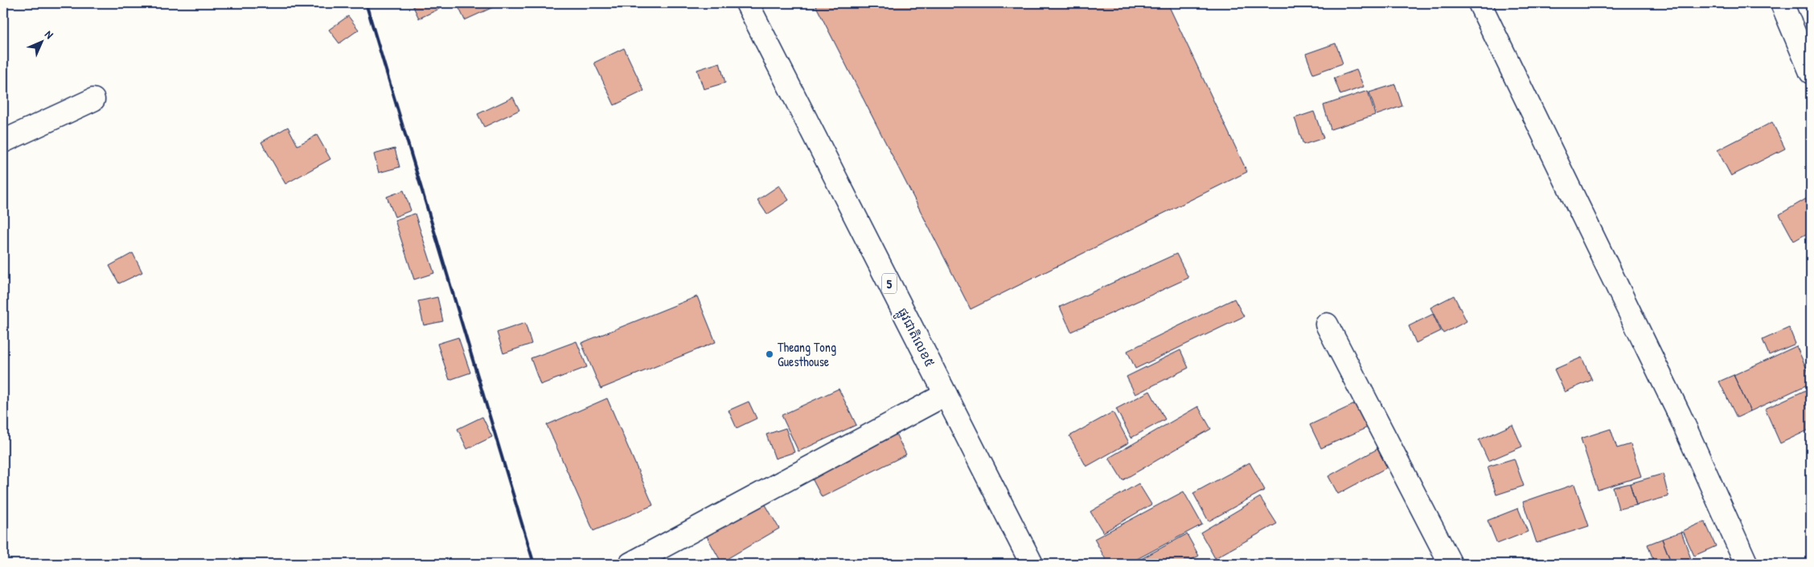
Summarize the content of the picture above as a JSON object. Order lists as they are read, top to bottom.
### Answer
{
  "streets": {
    "main road": ["5", "ផ្លូវជាតិលេខ៥"]
  },
  "places": ["Theang Tong Guesthouse"],
  "north": "top right"
}
